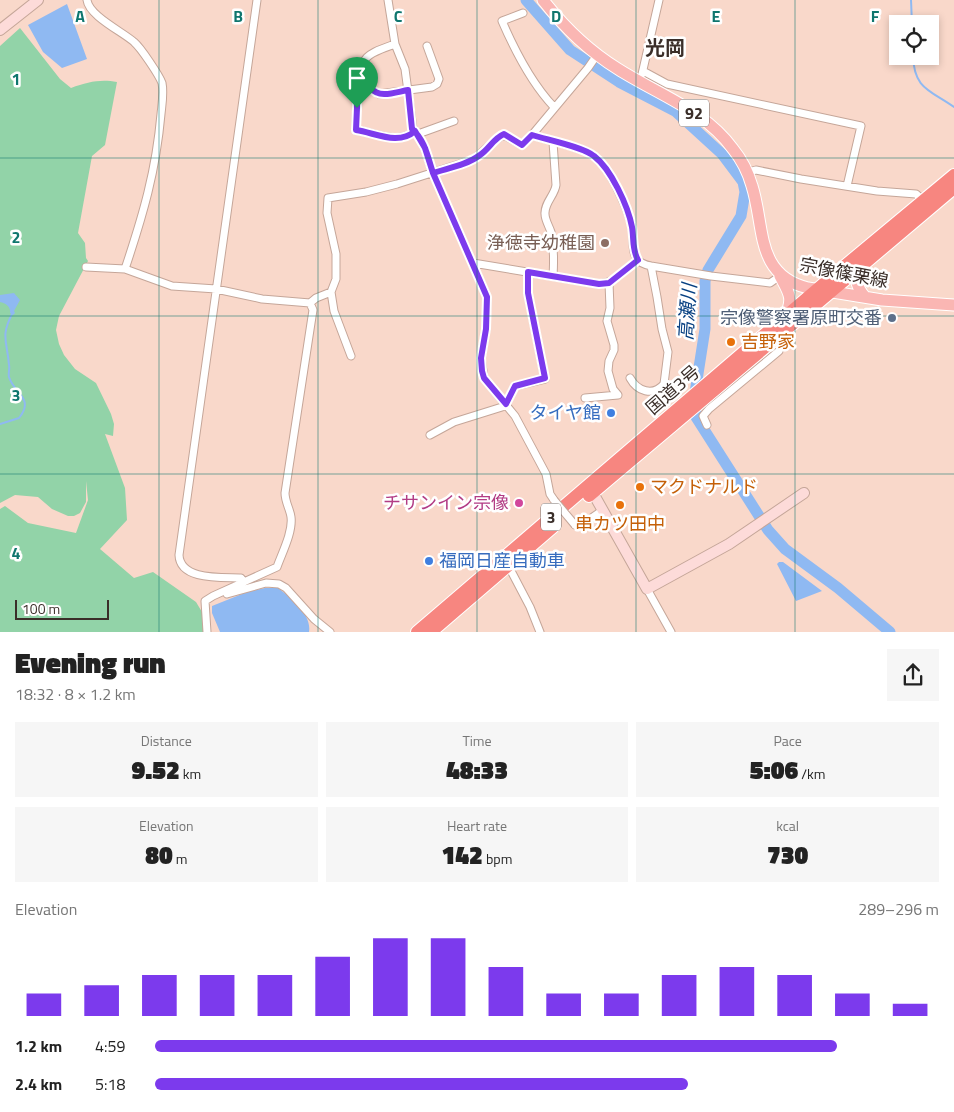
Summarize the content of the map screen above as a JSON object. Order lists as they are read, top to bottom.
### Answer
{
  "streets": {
    "highway": ["国道3号", "3"],
    "main road": ["92", "宗像篠栗線"]
  },
  "crossings": [
    ["宗像篠栗線", "国道3号"]
  ],
  "districts": ["光岡"],
  "water": ["高瀬川"],
  "places": [
    "浄徳寺幼稚園",
    "宗像警察署原町交番",
    "吉野家",
    "タイヤ館",
    "マクドナルド",
    "チサンイン宗像",
    "串カツ田中",
    "福岡日産自動車"
  ],
  "scale_bar": "100 m",
  "page": {
    "scale": "100 m",
    "heading": ["Evening run", "18:32 · 8 × 1.2 km"],
    "stats": [
      ["Distance", "9.52 km"],
      ["Time", "48:33"],
      ["Pace", "5:06 /km"],
      ["Elevation", "80 m"],
      ["Heart rate", "142 bpm"],
      ["kcal", "730"]
    ],
    "chart": ["Elevation", "289–296 m"],
    "list": [
      {
        "name": "1.2 km",
        "note": "4:59"
      },
      {
        "name": "2.4 km",
        "note": "5:18"
      }
    ]
  },
  "grid": {
    "columns": [
      "A",
      "B",
      "C",
      "D",
      "E",
      "F"
    ],
    "rows": [
      "1",
      "2",
      "3",
      "4"
    ]
  }
}
